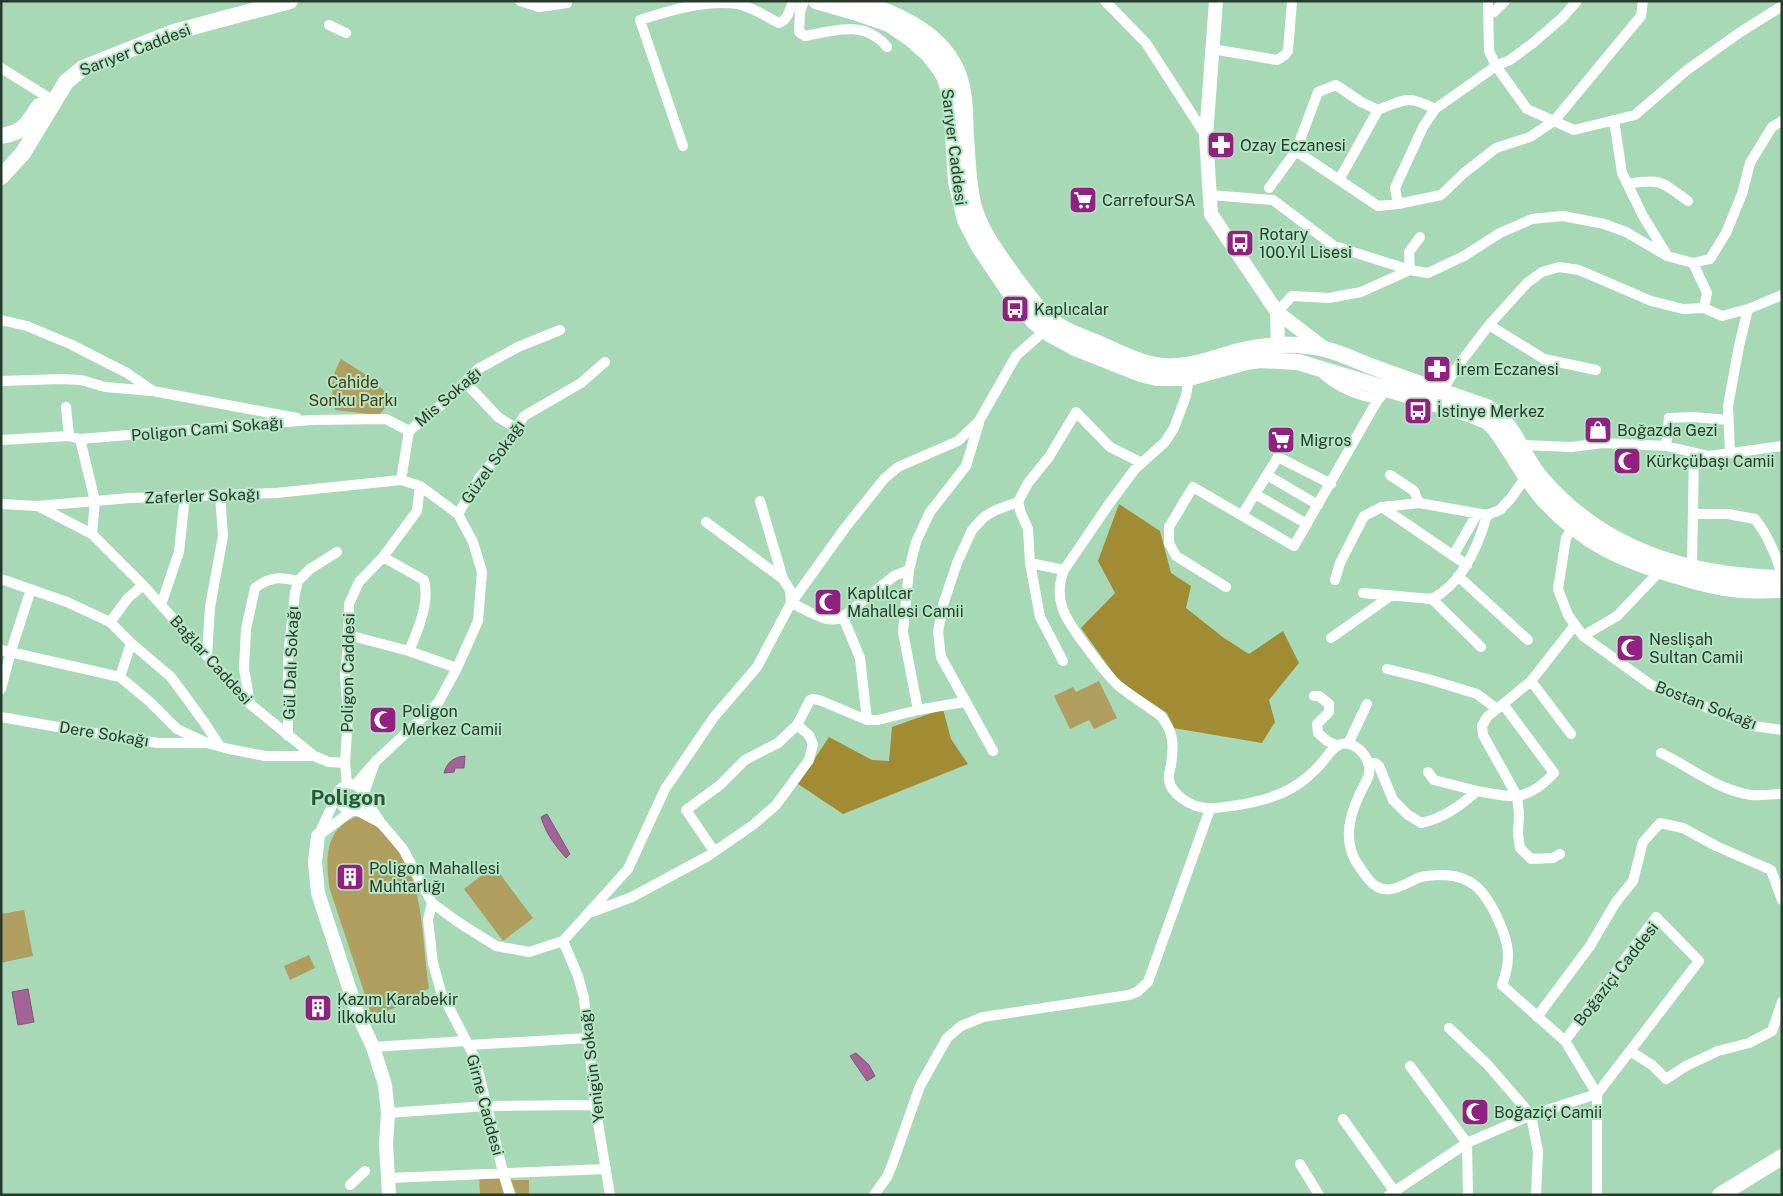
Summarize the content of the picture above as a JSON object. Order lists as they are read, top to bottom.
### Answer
{
  "streets": {
    "main road": ["Sarıyer Caddesi"],
    "street": [
      "Mis Sokağı",
      "Poligon Cami Sokağı",
      "Güzel Sokağı",
      "Zaferler Sokağı",
      "Bağlar Caddesi",
      "Gül Dalı Sokağı",
      "Poligon Caddesi",
      "Bostan Sokağı",
      "Dere Sokağı",
      "Boğaziçi Caddesi",
      "Yenigün Sokağı",
      "Girne Caddesi"
    ]
  },
  "crossings": [
    ["Sarıyer Caddesi", "Bostan Sokağı"],
    ["Mis Sokağı", "Poligon Cami Sokağı"],
    ["Mis Sokağı", "Zaferler Sokağı"],
    ["Zaferler Sokağı", "Bağlar Caddesi"],
    ["Bağlar Caddesi", "Gül Dalı Sokağı"],
    ["Bağlar Caddesi", "Poligon Caddesi"]
  ],
  "districts": ["Poligon"],
  "parks": ["Cahide Sonku Parkı"],
  "places": {
    "pharmacy": ["Ozay Eczanesi", "İrem Eczanesi"],
    "supermarket": ["CarrefourSA", "Migros"],
    "bus stop": ["Rotary 100.Yıl Lisesi", "Kaplıcalar", "İstinye Merkez"],
    "shop": ["Boğazda Gezi"],
    "mosque": [
      "Kürkçübaşı Camii",
      "Kaplılcar Mahallesi Camii",
      "Neslişah Sultan Camii",
      "Poligon Merkez Camii",
      "Boğaziçi Camii"
    ],
    "building": ["Poligon Mahallesi Muhtarlığı", "Kazım Karabekir İlkokulu"]
  }
}
